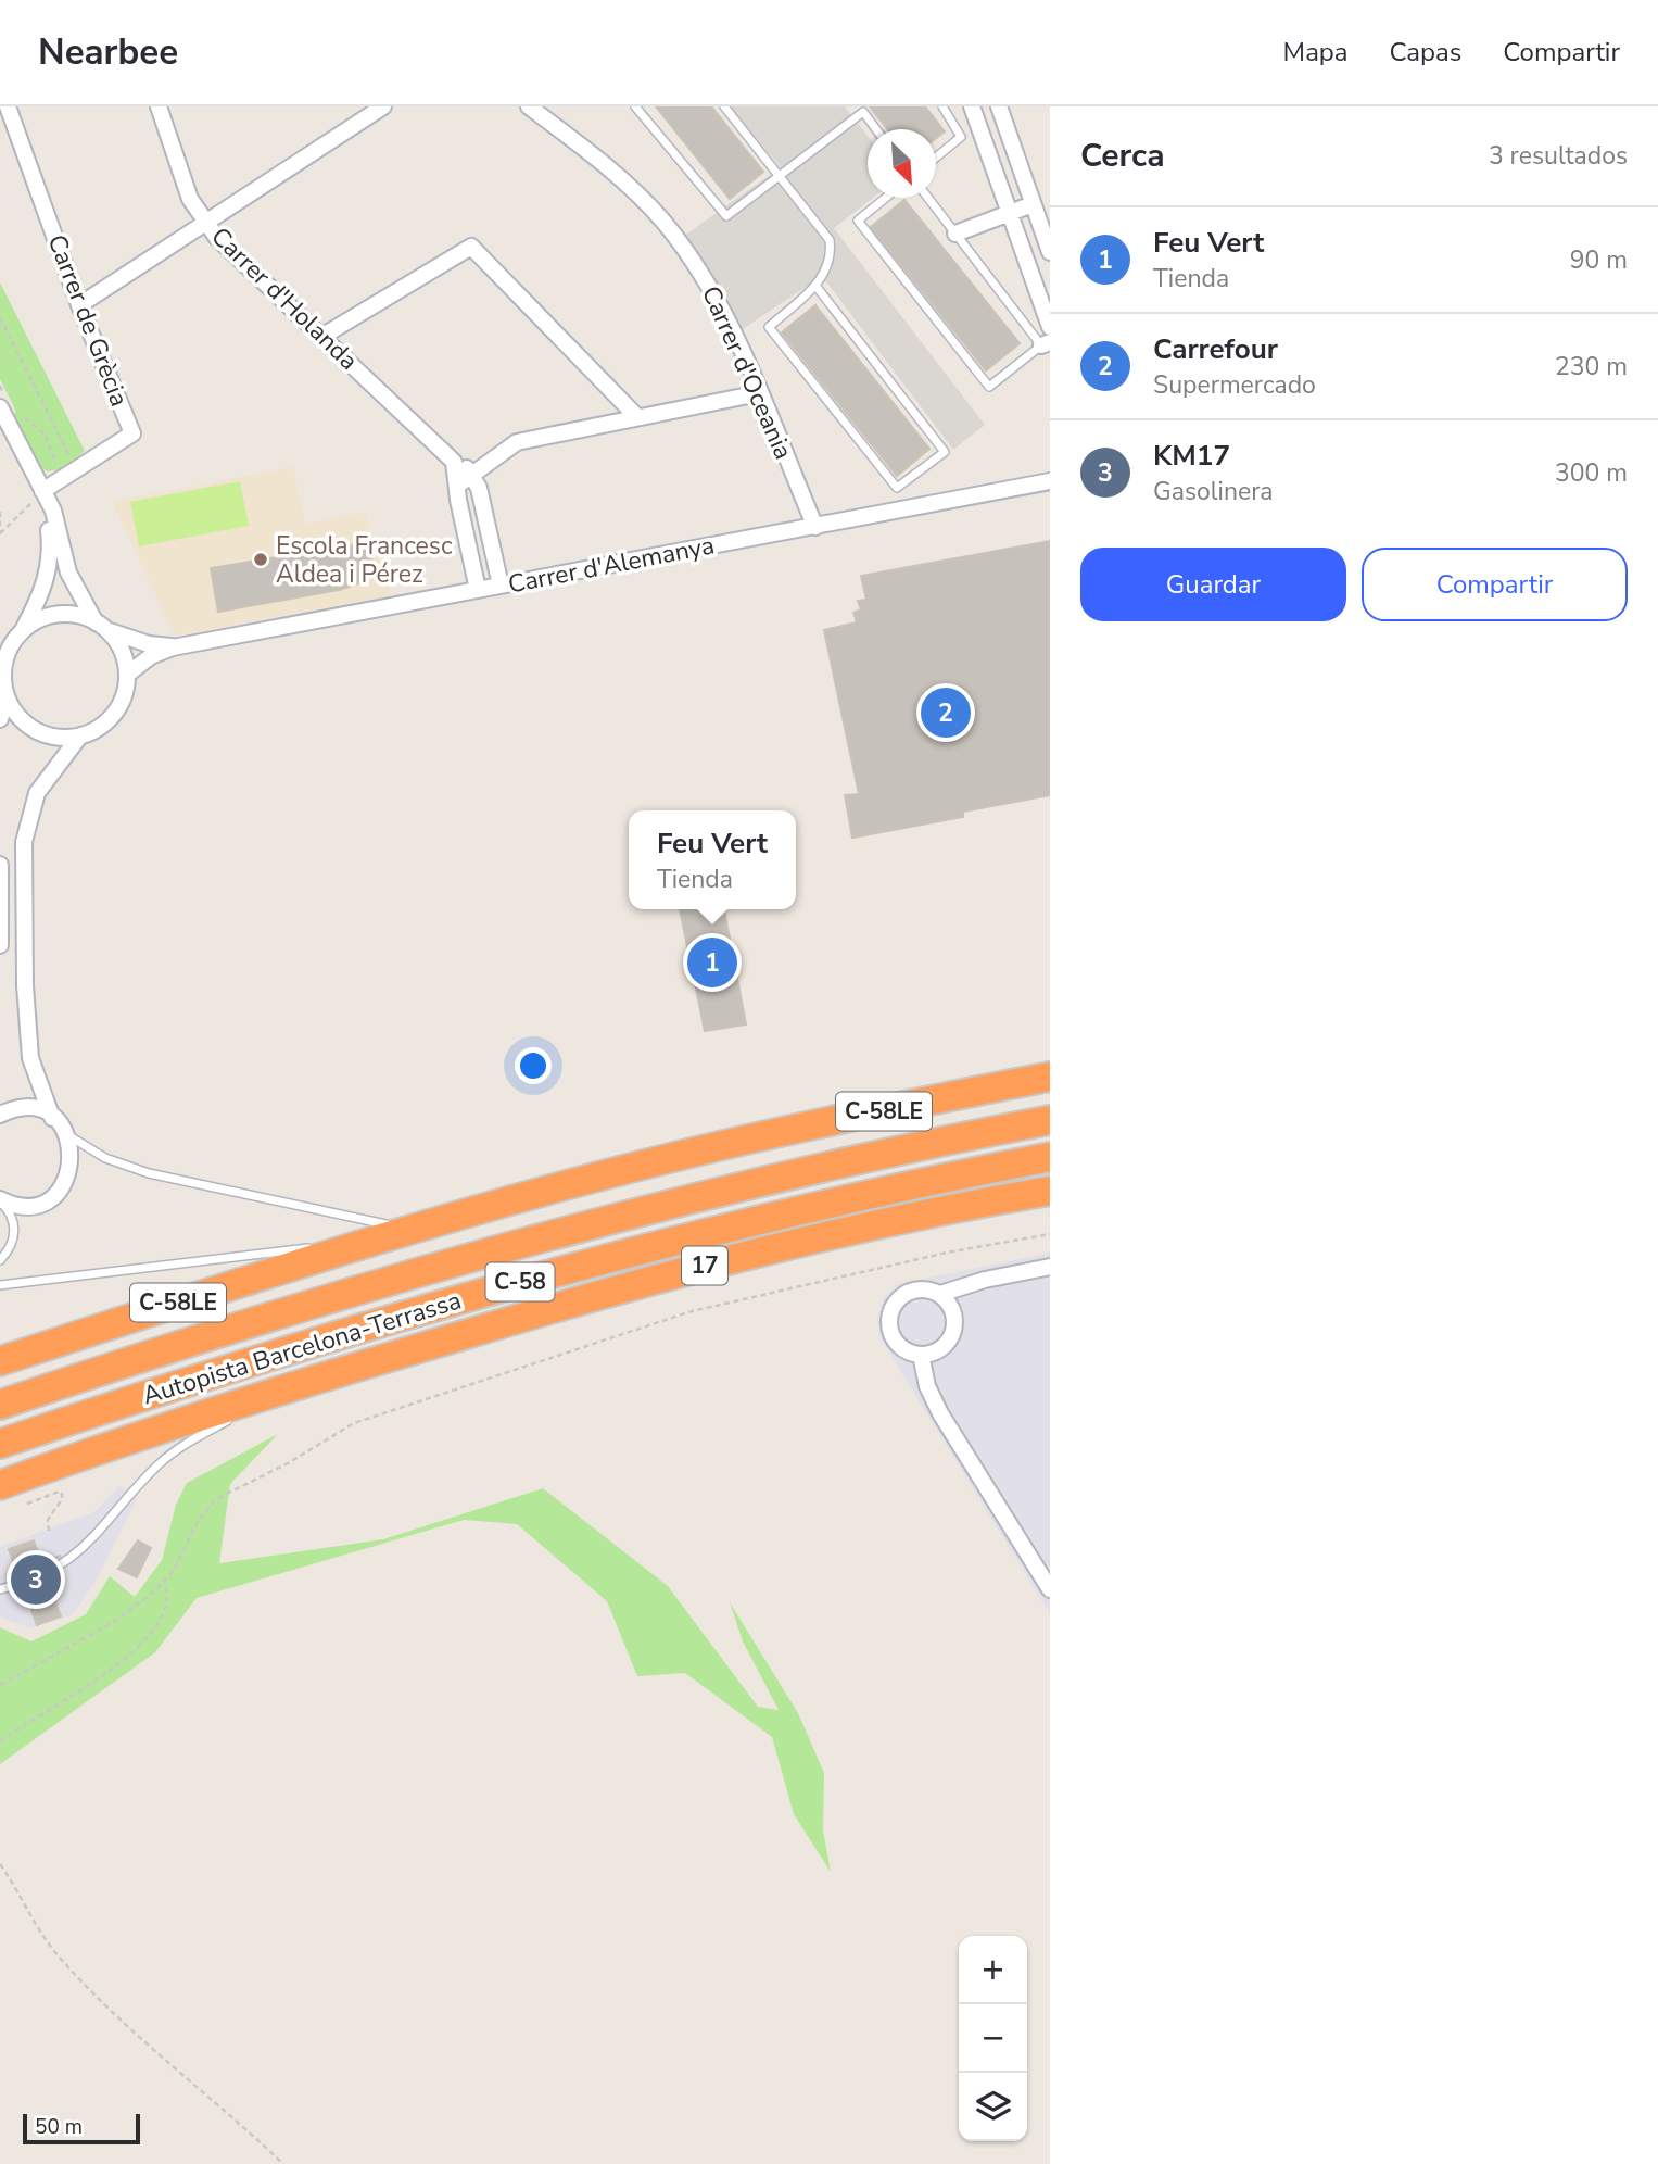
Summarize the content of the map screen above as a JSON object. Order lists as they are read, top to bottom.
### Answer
{
  "streets": {
    "highway": [
      "C-58LE",
      "17",
      "C-58",
      "Autopista Barcelona-Terrassa"
    ],
    "street": [
      "Carrer d'Holanda",
      "Carrer de Grècia",
      "Carrer d'Oceania",
      "Carrer d'Alemanya"
    ]
  },
  "crossings": [
    ["Carrer d'Oceania", "Carrer d'Alemanya"]
  ],
  "places": ["Escola Francesc Aldea i Pérez"],
  "scale_bar": "50 m",
  "north": "bottom right",
  "page": {
    "header": "Nearbee",
    "nav": ["Mapa", "Capas", "Compartir"],
    "heading": ["Cerca", "3 resultados"],
    "list": [
      {
        "mark": "1",
        "name": "Feu Vert",
        "note": "Tienda",
        "value": "90 m"
      },
      {
        "mark": "2",
        "name": "Carrefour",
        "note": "Supermercado",
        "value": "230 m"
      },
      {
        "mark": "3",
        "name": "KM17",
        "note": "Gasolinera",
        "value": "300 m"
      }
    ],
    "buttons": ["Guardar", "Compartir"],
    "pins": ["2", "1", "3"],
    "popup": ["Feu Vert", "Tienda"],
    "map_buttons": ["+", "−"],
    "scale": "50 m"
  }
}
